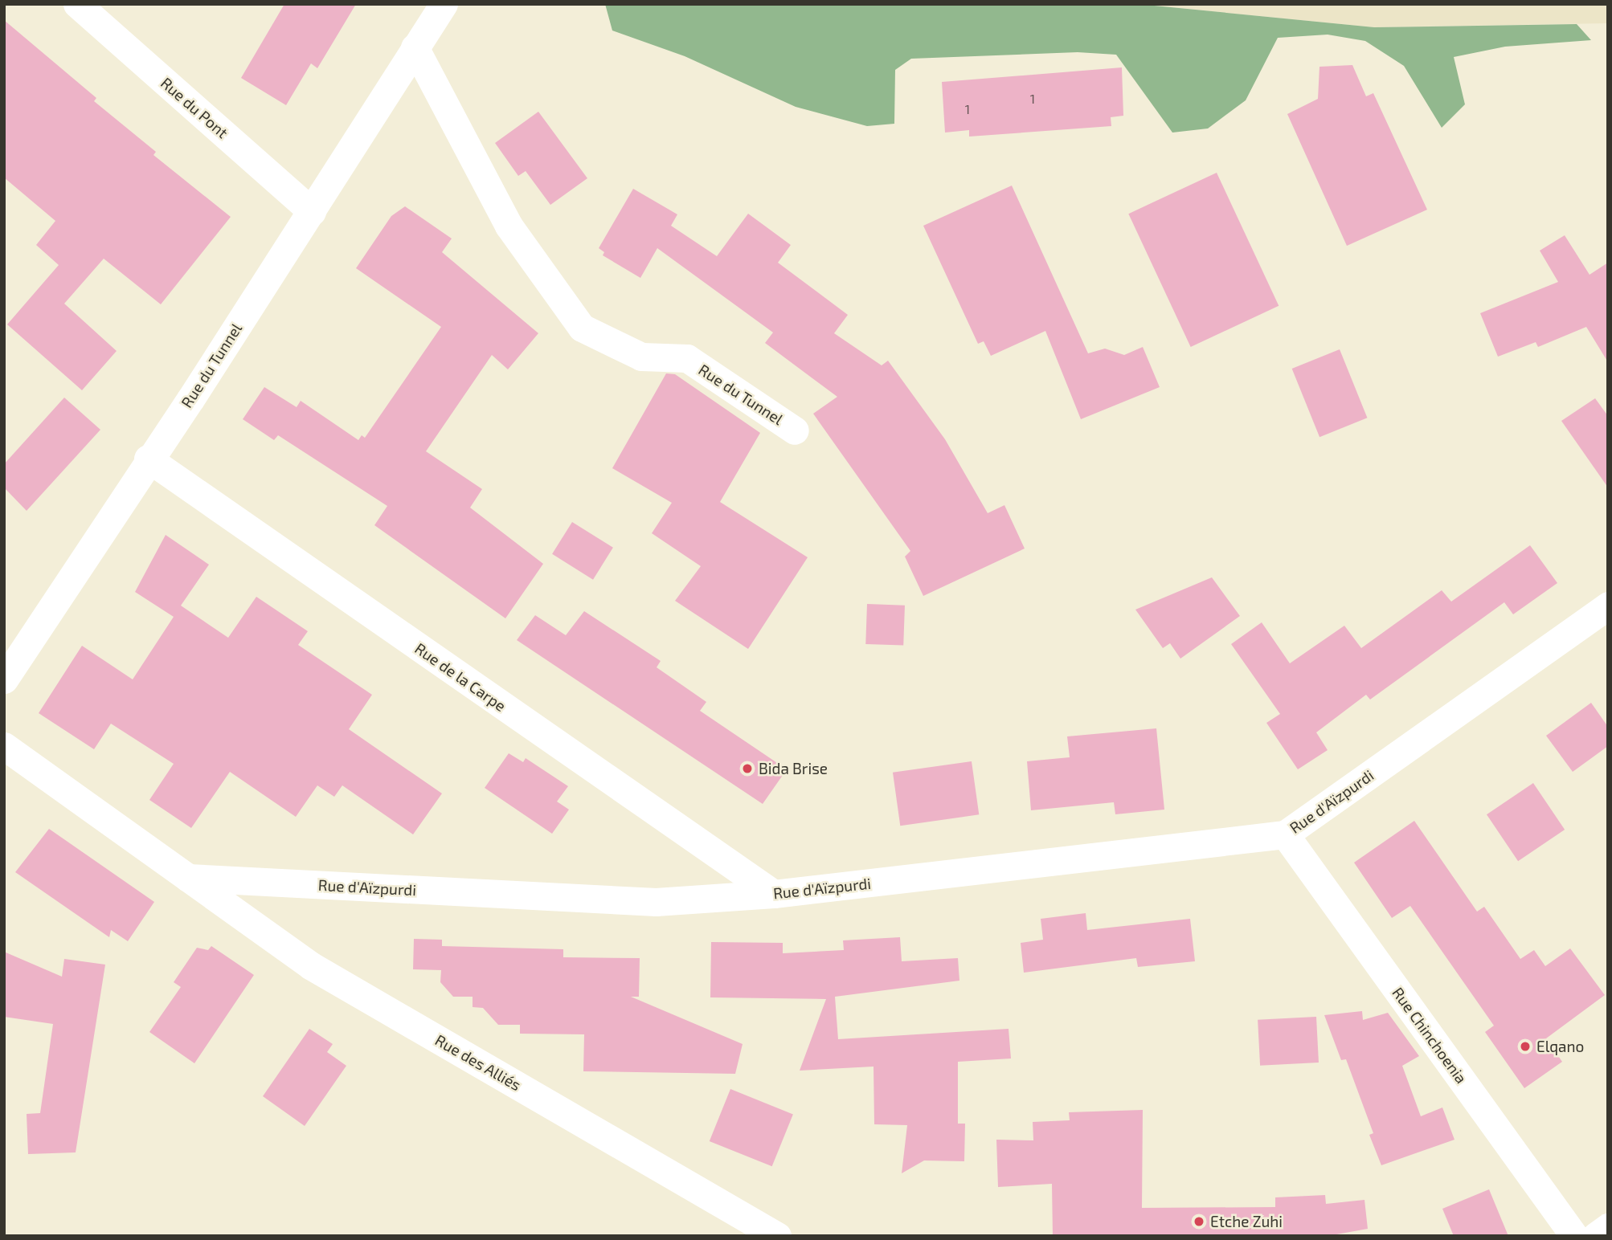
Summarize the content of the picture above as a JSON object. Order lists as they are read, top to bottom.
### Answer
{
  "streets": {
    "street": [
      "Rue du Pont",
      "Rue du Tunnel",
      "Rue de la Carpe",
      "Rue d'Aïzpurdi",
      "Rue Chinchoenia",
      "Rue des Alliés"
    ]
  },
  "crossings": [
    ["Rue du Pont", "Rue du Tunnel"],
    ["Rue du Tunnel", "Rue de la Carpe"],
    ["Rue de la Carpe", "Rue d'Aïzpurdi"],
    ["Rue d'Aïzpurdi", "Rue Chinchoenia"],
    ["Rue d'Aïzpurdi", "Rue des Alliés"]
  ],
  "places": ["Bida Brise", "Elqano", "Etche Zuhi"],
  "house_numbers": ["1", "1"]
}
